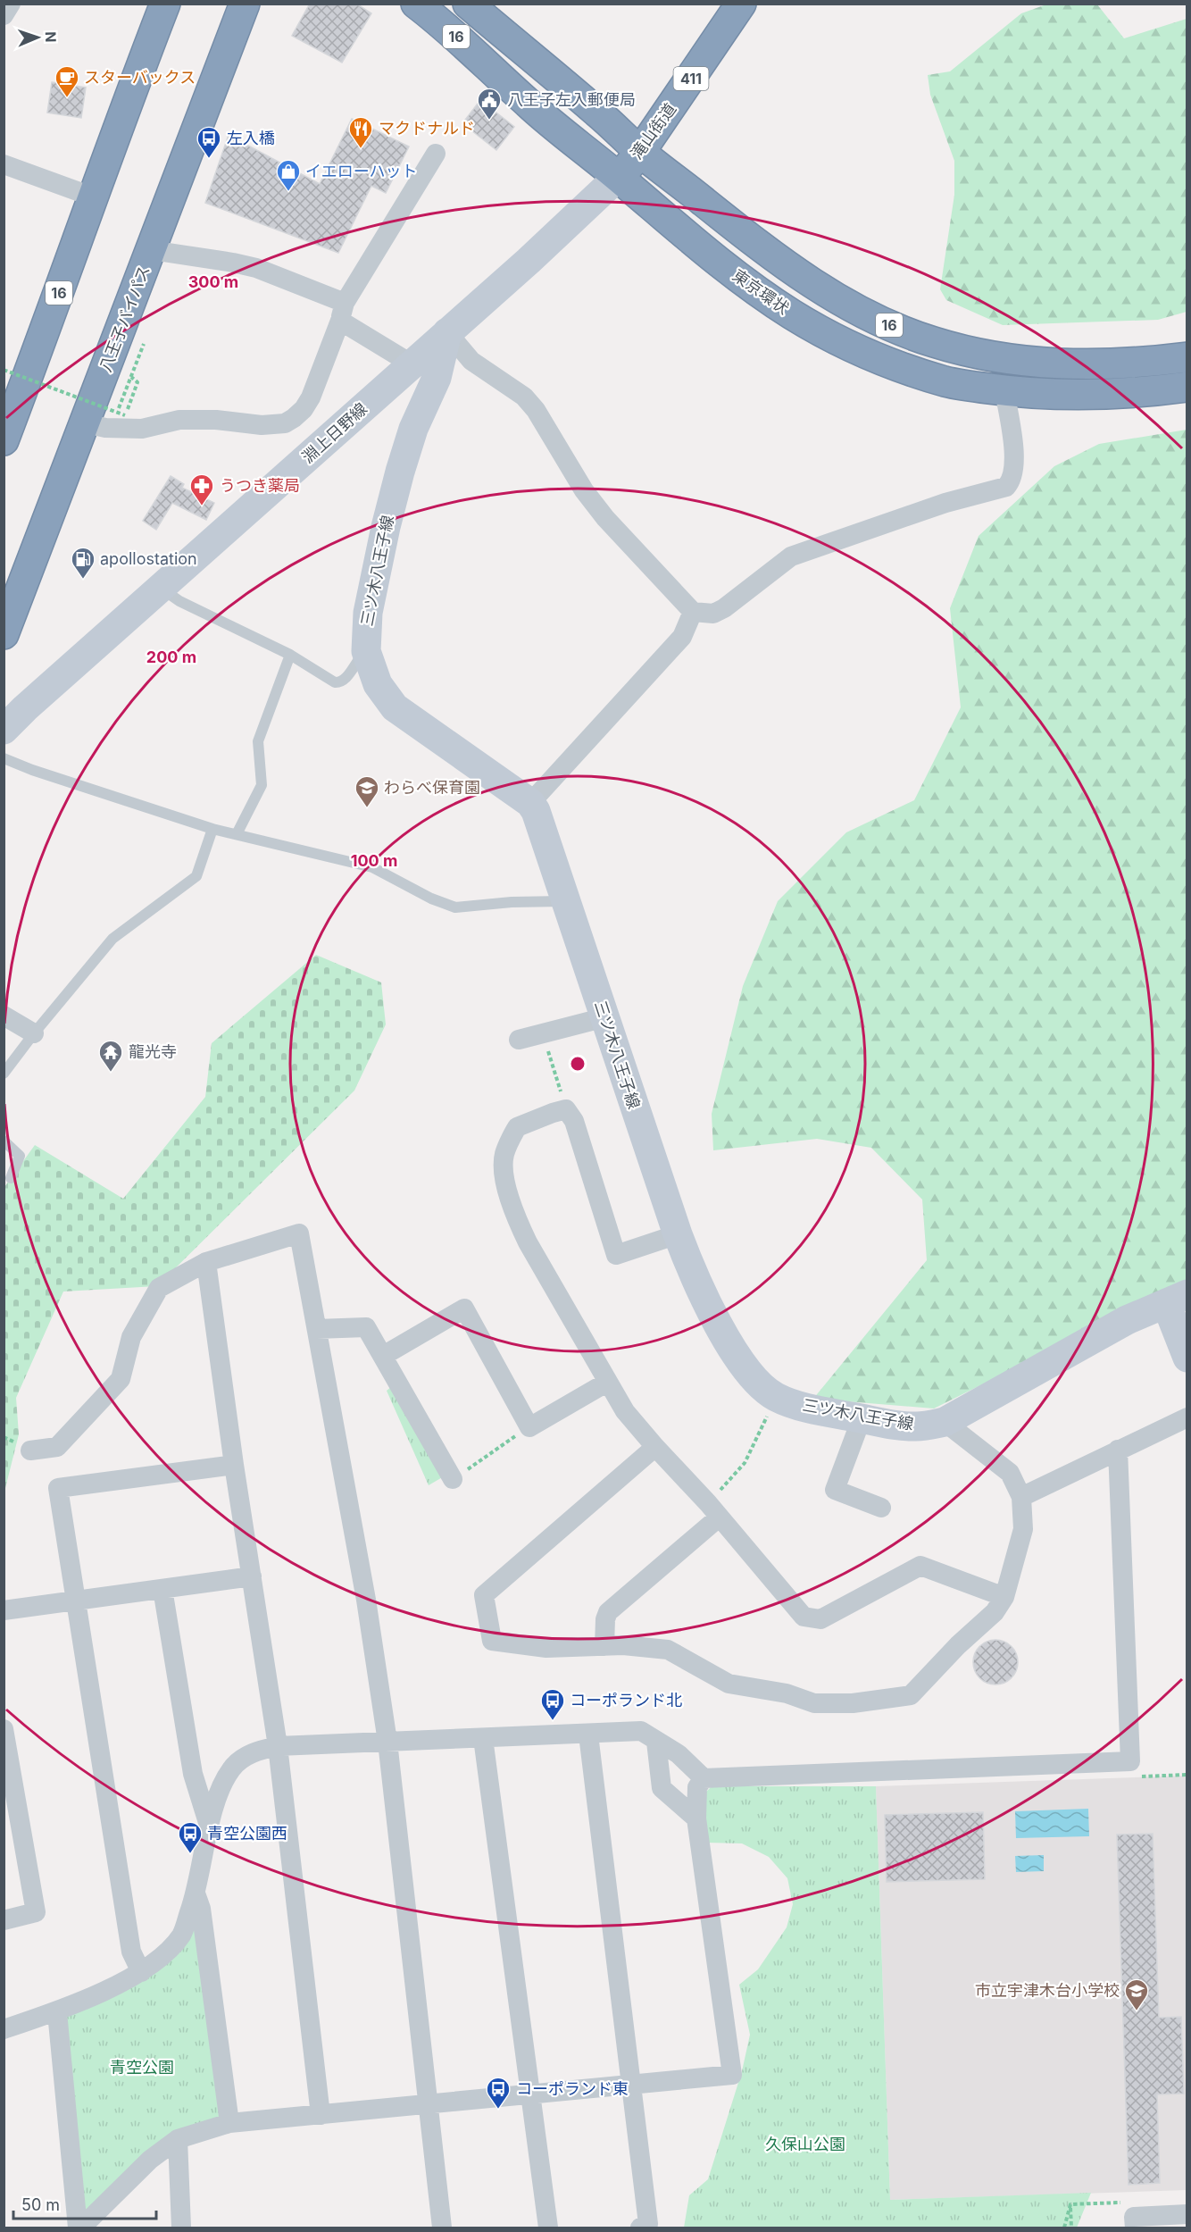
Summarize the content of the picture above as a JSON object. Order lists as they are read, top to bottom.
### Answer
{
  "streets": {
    "highway": [
      "16",
      "411",
      "滝山街道",
      "東京環状",
      "八王子バイパス"
    ],
    "main road": ["淵上日野線", "三ツ木八王子線"]
  },
  "crossings": [
    ["16", "滝山街道"],
    ["滝山街道", "東京環状"],
    ["滝山街道", "淵上日野線"],
    ["東京環状", "淵上日野線"],
    ["淵上日野線", "三ツ木八王子線"]
  ],
  "parks": ["青空公園", "久保山公園"],
  "places": {
    "cafe": ["スターバックス"],
    "public building": ["八王子左入郵便局"],
    "restaurant": ["マクドナルド"],
    "bus stop": [
      "左入橋",
      "コーポランド北",
      "青空公園西",
      "コーポランド東"
    ],
    "shop": ["イエローハット"],
    "pharmacy": ["うつき薬局"],
    "fuel station": ["apollostation"],
    "school or university": ["わらべ保育園", "市立宇津木台小学校"],
    "temple": ["龍光寺"]
  },
  "scale_bar": "50 m",
  "north": "right",
  "rings": ["300 m", "200 m", "100 m"]
}
